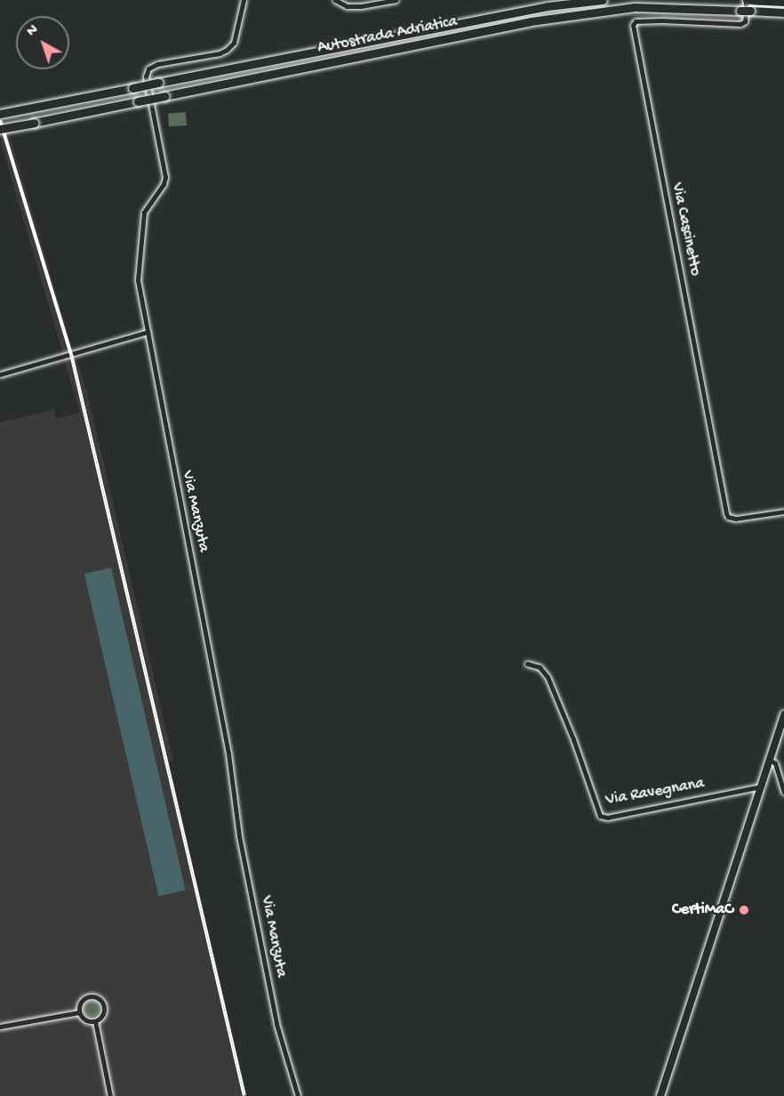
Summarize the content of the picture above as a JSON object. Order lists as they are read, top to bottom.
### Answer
{
  "streets": {
    "highway": ["Autostrada Adriatica"],
    "street": ["Via Cascinetto", "Via Manzuta", "Via Ravegnana"]
  },
  "places": ["CertiMaC"],
  "north": "top left"
}
